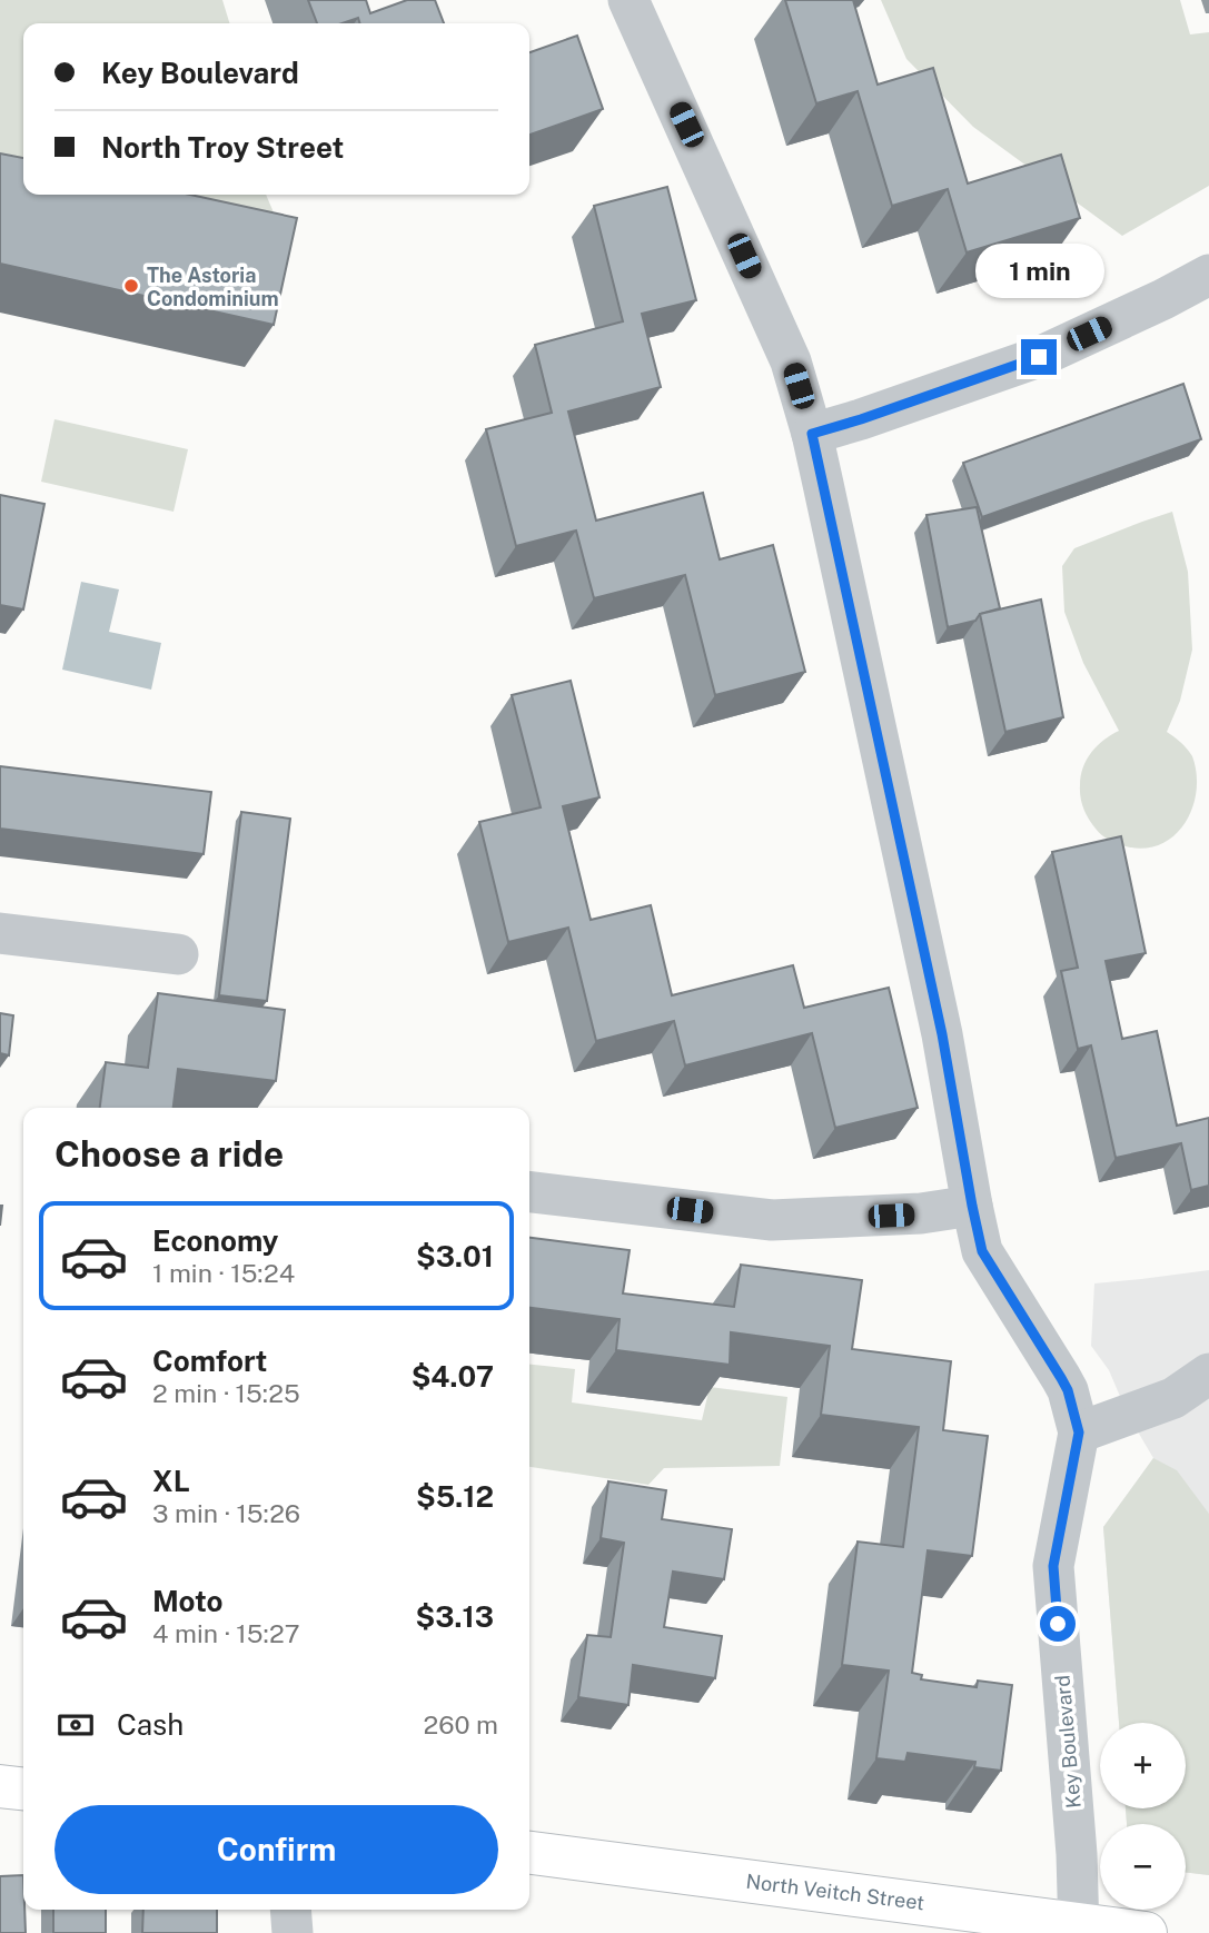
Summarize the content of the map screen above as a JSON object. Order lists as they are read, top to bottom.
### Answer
{
  "streets": {
    "main road": ["North Veitch Street"],
    "street": ["Key Boulevard"]
  },
  "crossings": [
    ["Key Boulevard", "North Veitch Street"]
  ],
  "places": ["The Astoria Condominium"],
  "page": {
    "banner": ["Key Boulevard", "North Troy Street"],
    "bubble": "1 min",
    "heading": "Choose a ride",
    "list": [
      {
        "name": "Economy",
        "note": "1 min · 15:24",
        "value": "$3.01"
      },
      {
        "name": "Comfort",
        "note": "2 min · 15:25",
        "value": "$4.07"
      },
      {
        "name": "XL",
        "note": "3 min · 15:26",
        "value": "$5.12"
      },
      {
        "name": "Moto",
        "note": "4 min · 15:27",
        "value": "$3.13"
      }
    ],
    "pay": ["Cash", "260 m"],
    "map_buttons": ["+", "−"],
    "buttons": "Confirm"
  }
}
